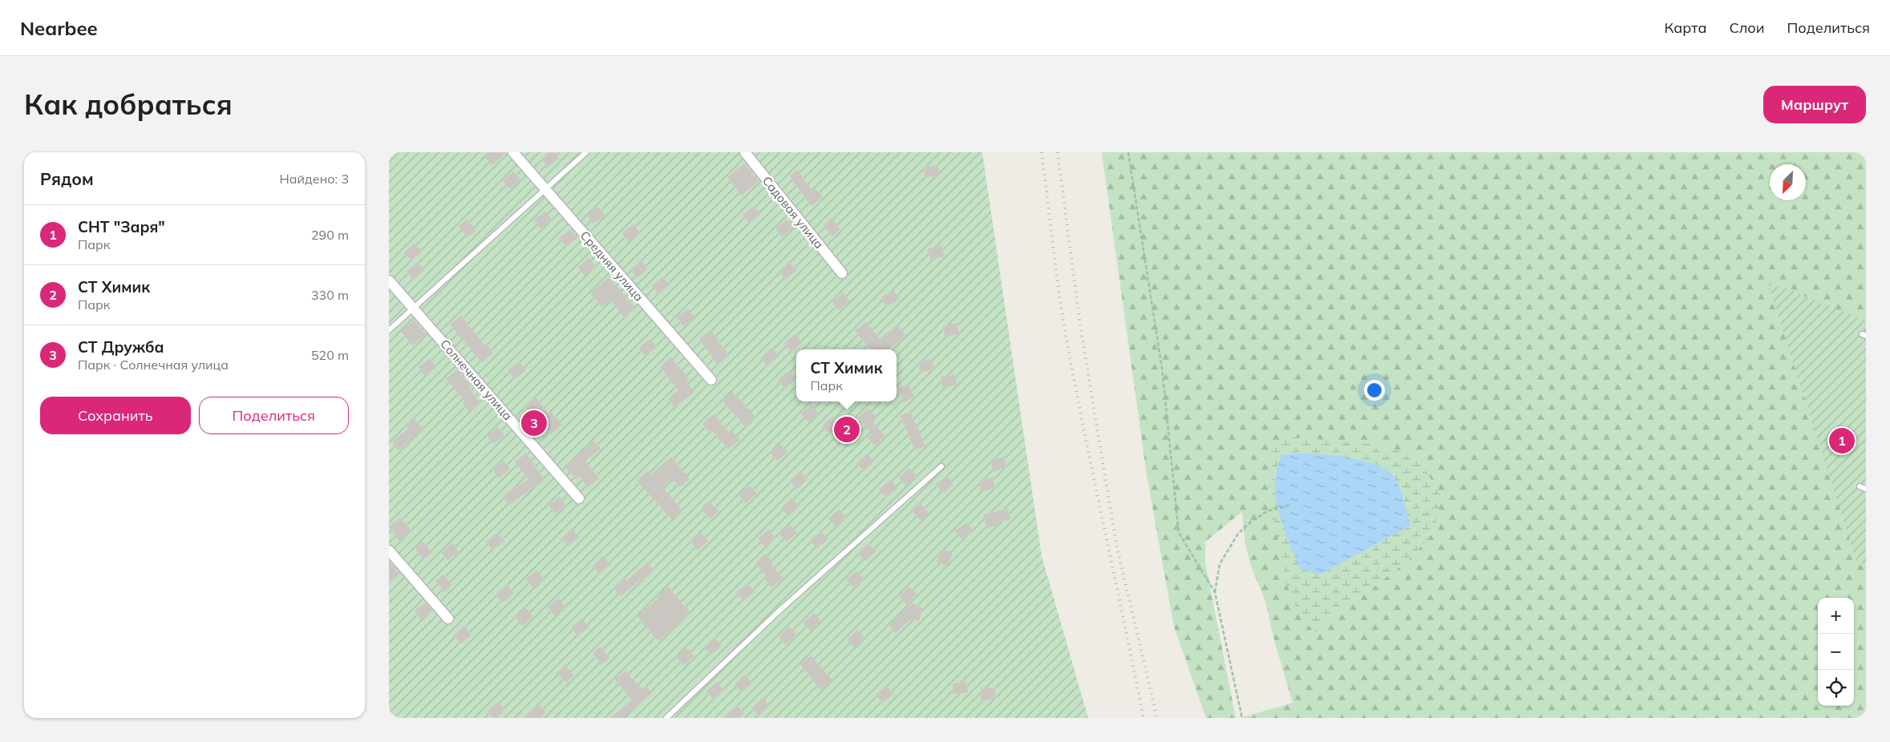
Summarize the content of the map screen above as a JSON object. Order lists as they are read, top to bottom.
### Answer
{
  "streets": {
    "street": ["Садовая улица", "Средняя улица", "Солнечная улица"]
  },
  "north": "bottom left",
  "page": {
    "header": "Nearbee",
    "nav": ["Карта", "Слои", "Поделиться"],
    "buttons": [
      "Маршрут",
      ["Сохранить", "Поделиться"]
    ],
    "title": "Как добраться",
    "heading": ["Рядом", "Найдено: 3"],
    "list": [
      {
        "mark": "1",
        "name": "СНТ \"Заря\"",
        "note": "Парк",
        "value": "290 m"
      },
      {
        "mark": "2",
        "name": "СТ Химик",
        "note": "Парк",
        "value": "330 m"
      },
      {
        "mark": "3",
        "name": "СТ Дружба",
        "note": "Парк · Солнечная улица",
        "value": "520 m"
      }
    ],
    "popup": ["СТ Химик", "Парк"],
    "pins": ["3", "2", "1"],
    "map_buttons": ["+", "−"]
  }
}
